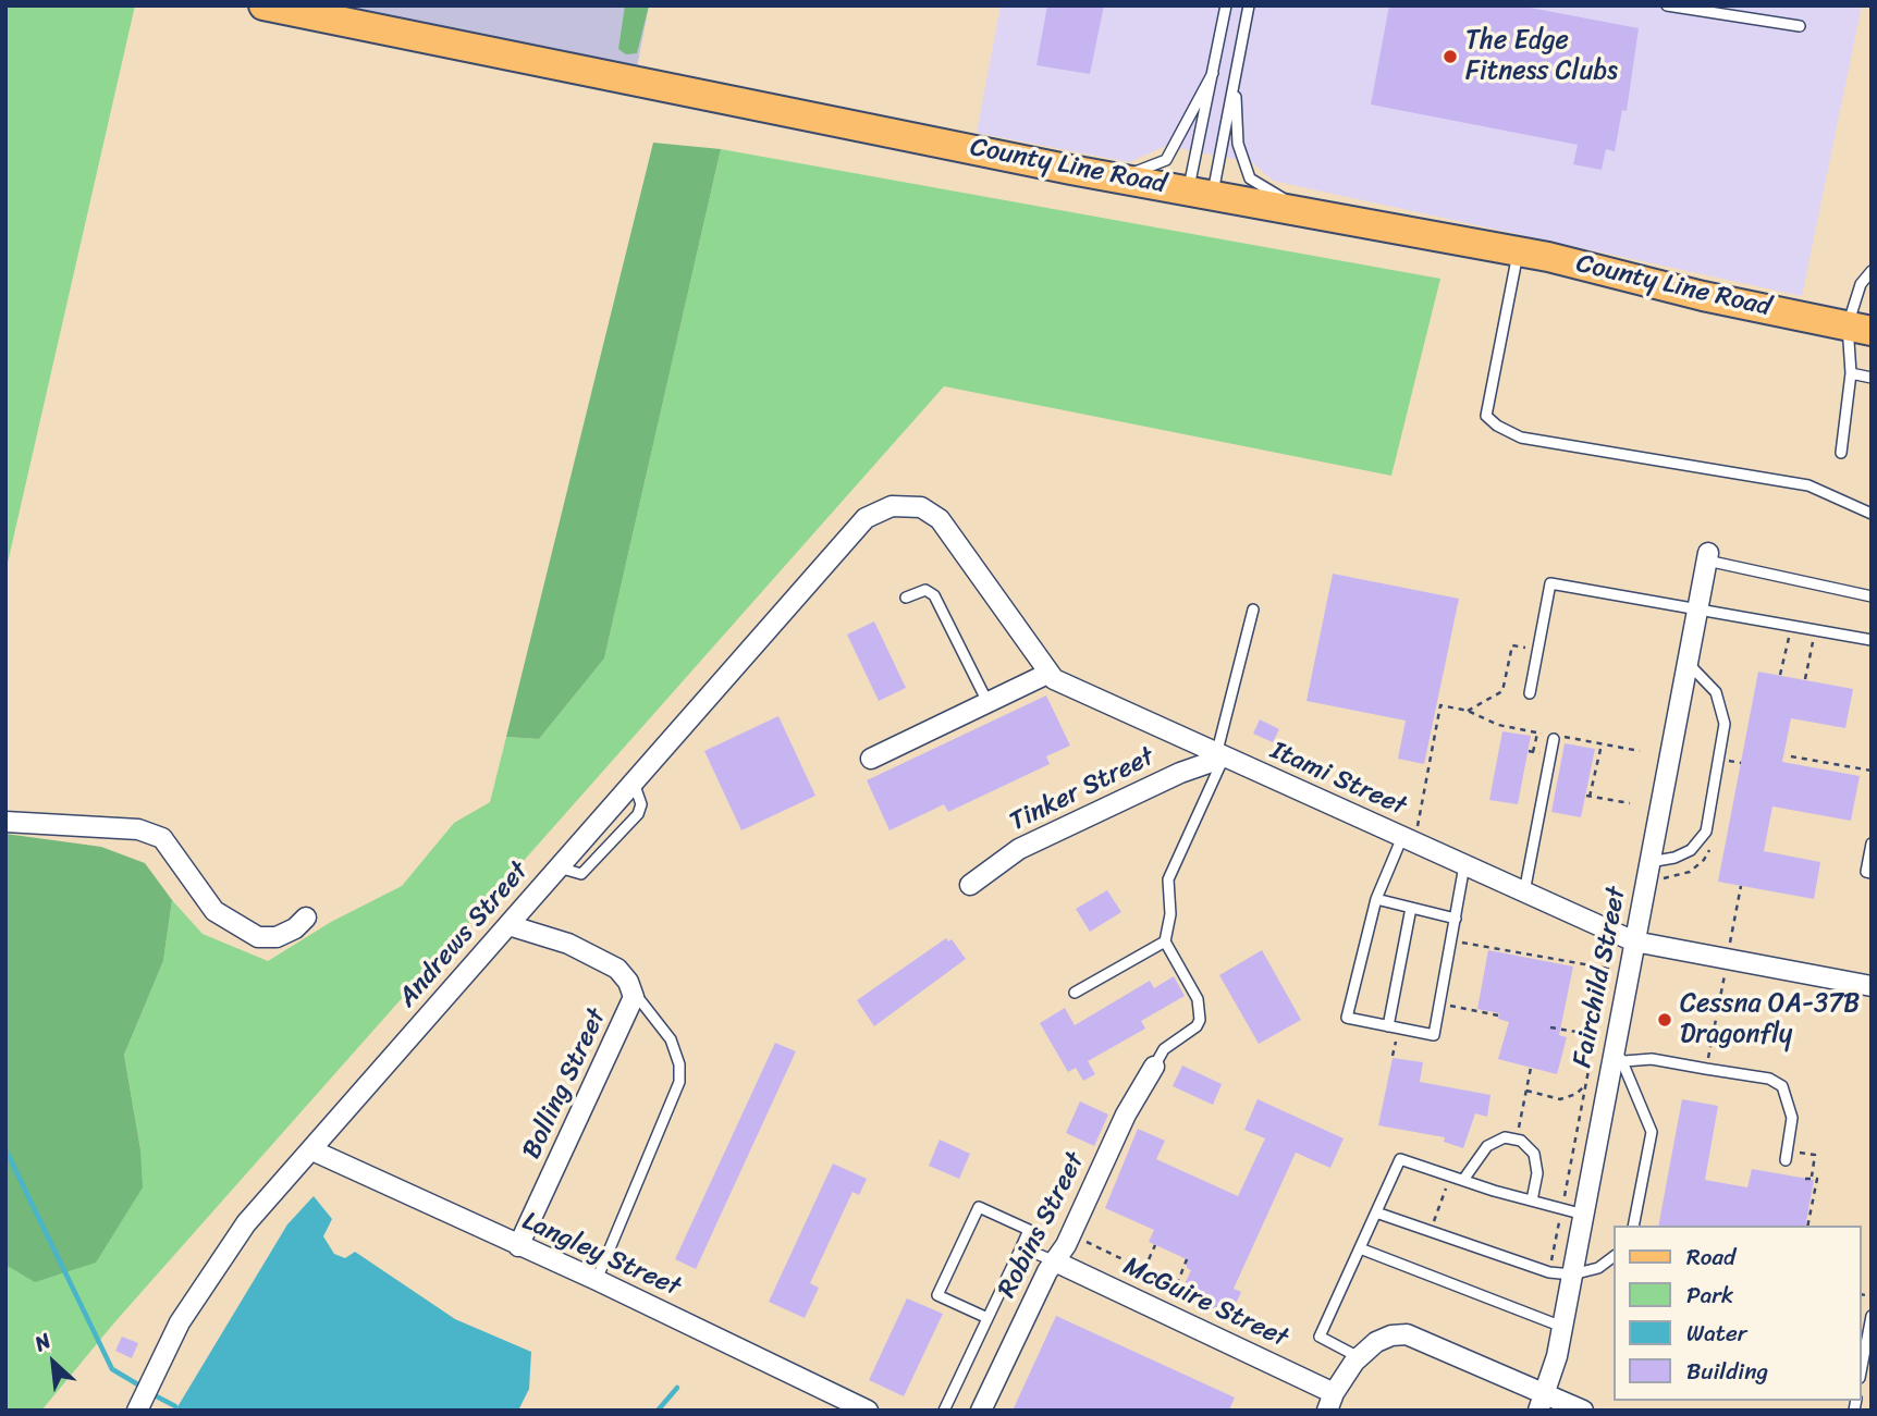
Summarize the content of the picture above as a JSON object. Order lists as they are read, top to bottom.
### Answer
{
  "streets": {
    "main road": ["County Line Road"],
    "street": [
      "Itami Street",
      "Tinker Street",
      "Andrews Street",
      "Fairchild Street",
      "Bolling Street",
      "Robins Street",
      "Langley Street",
      "McGuire Street"
    ]
  },
  "crossings": [
    ["Itami Street", "Tinker Street"],
    ["Itami Street", "Andrews Street"],
    ["Itami Street", "Fairchild Street"],
    ["Andrews Street", "Bolling Street"],
    ["Andrews Street", "Langley Street"],
    ["Bolling Street", "Langley Street"],
    ["Robins Street", "McGuire Street"]
  ],
  "places": ["The Edge Fitness Clubs", "Cessna OA-37B Dragonfly"],
  "legend": [
    "Road",
    "Park",
    "Water",
    "Building"
  ],
  "north": "top left"
}
